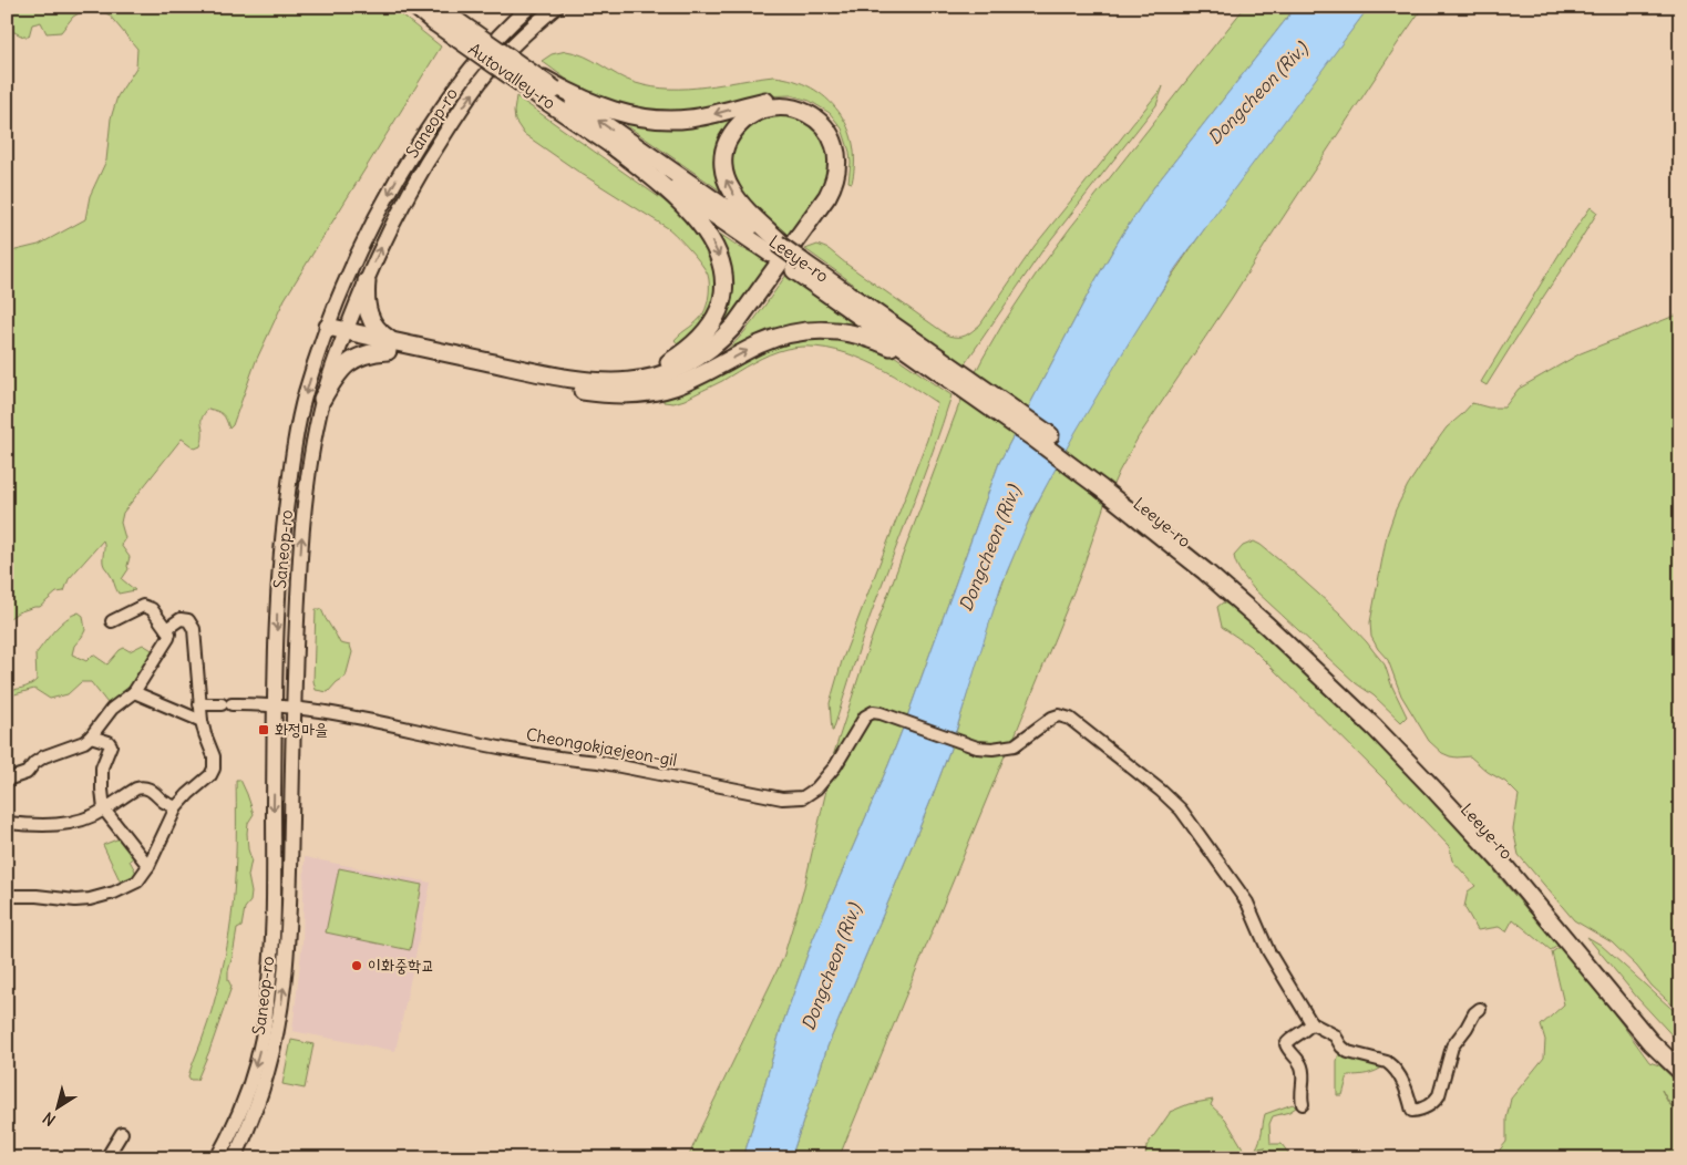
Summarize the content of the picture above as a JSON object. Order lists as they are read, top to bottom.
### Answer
{
  "streets": {
    "highway": ["Autovalley-ro", "Leeye-ro"],
    "main road": ["Saneop-ro"],
    "street": ["Cheongokjaejeon-gil"]
  },
  "crossings": [
    ["Autovalley-ro", "Leeye-ro"],
    ["Saneop-ro", "Cheongokjaejeon-gil"]
  ],
  "water": ["Dongcheon (Riv.)"],
  "places": {
    "transit": ["화정마을"],
    "other": ["이화중학교"]
  },
  "north": "bottom left"
}
